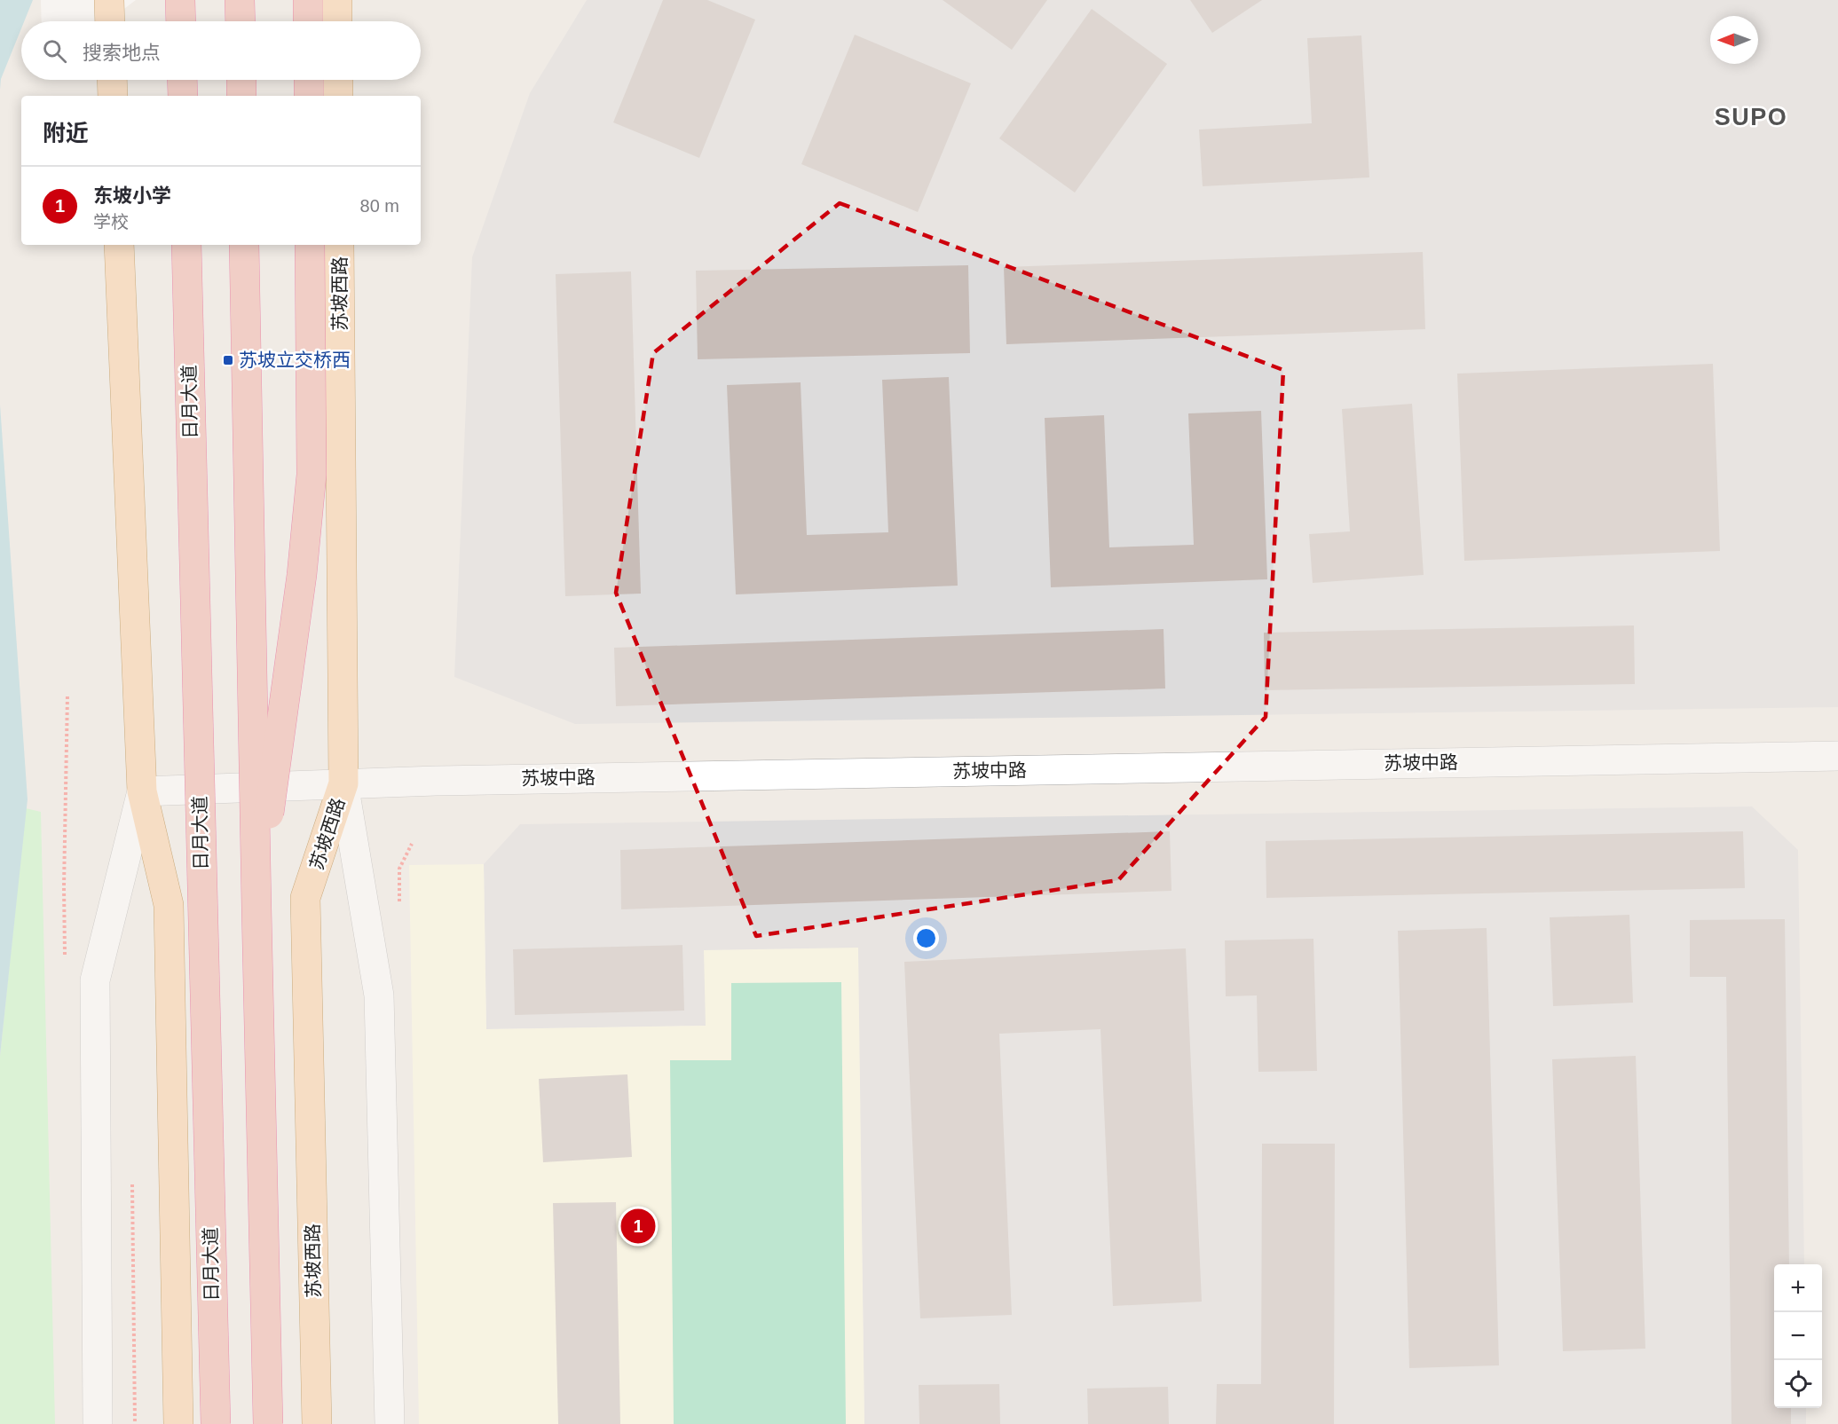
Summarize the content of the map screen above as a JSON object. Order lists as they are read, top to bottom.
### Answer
{
  "streets": {
    "highway": ["日月大道"],
    "main road": ["苏坡西路"],
    "street": ["苏坡中路"]
  },
  "crossings": [
    ["苏坡西路", "苏坡中路"]
  ],
  "districts": ["SUPO"],
  "places": {
    "transit": ["苏坡立交桥西"]
  },
  "north": "left",
  "page": {
    "search": "搜索地点",
    "heading": "附近",
    "list": [
      {
        "mark": "1",
        "name": "东坡小学",
        "note": "学校",
        "value": "80 m"
      }
    ],
    "pins": "1",
    "map_buttons": ["+", "−"]
  }
}
